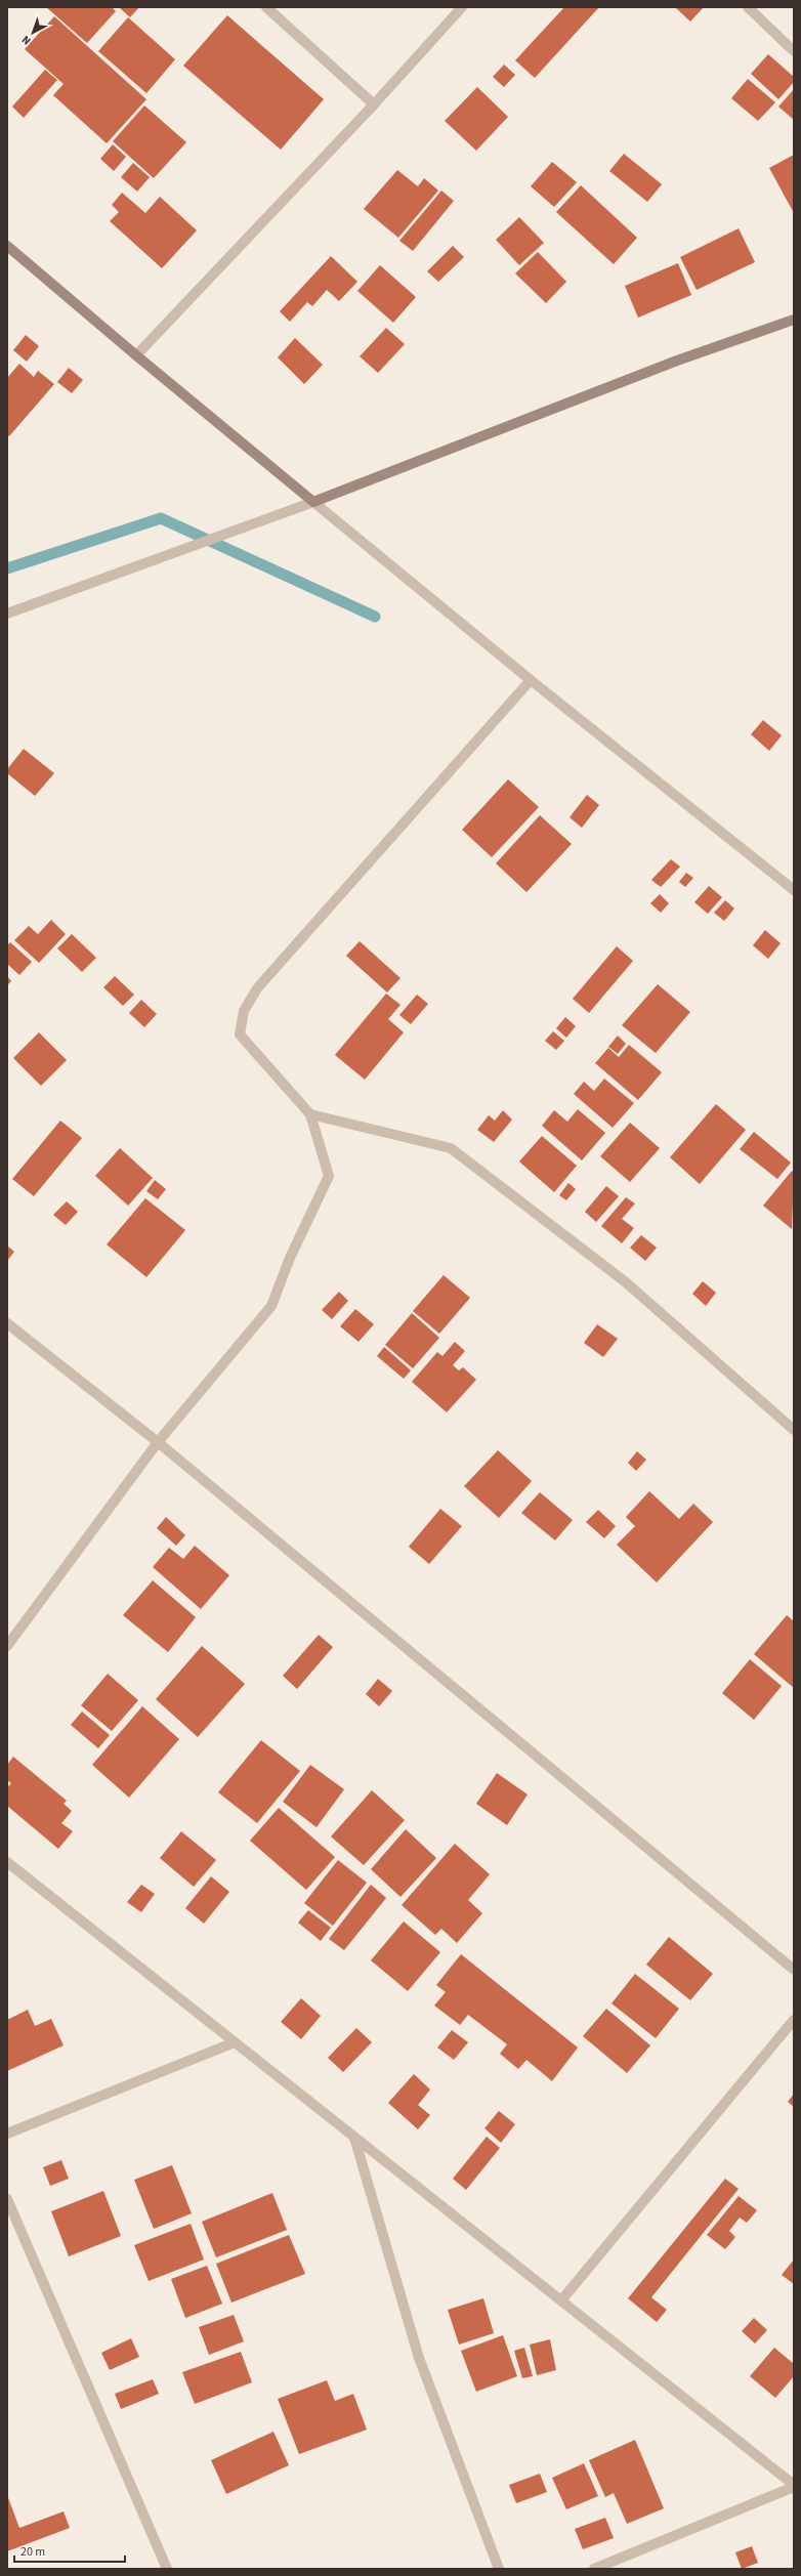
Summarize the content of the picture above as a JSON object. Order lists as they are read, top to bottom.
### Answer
{
  "scale_bar": "20 m",
  "north": "bottom left"
}
